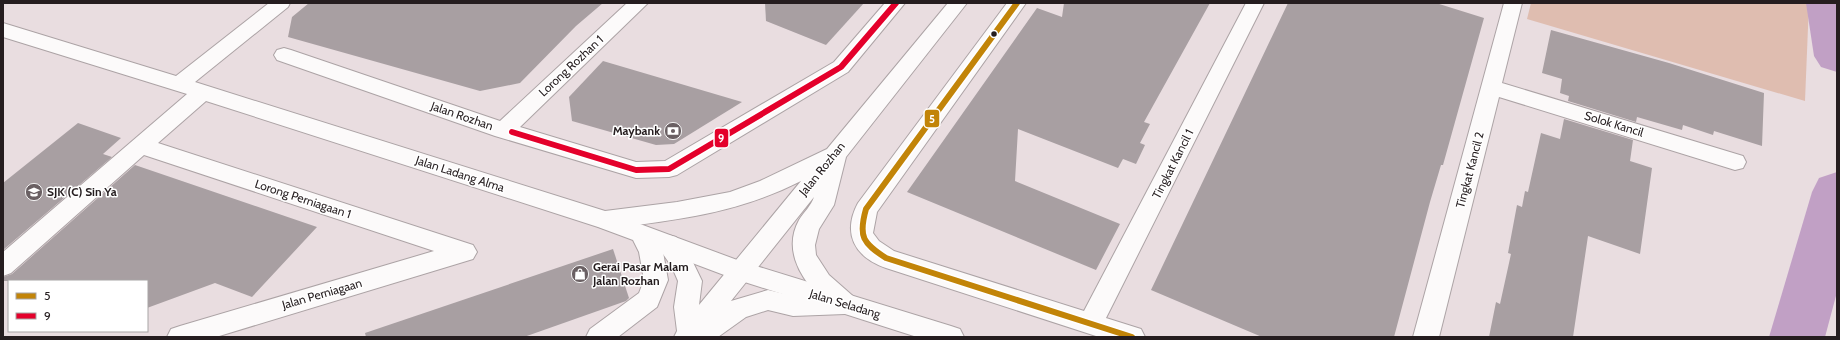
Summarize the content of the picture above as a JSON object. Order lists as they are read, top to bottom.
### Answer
{
  "streets": {
    "street": [
      "Lorong Rozhan 1",
      "Jalan Rozhan",
      "Solok Kancil",
      "Tingkat Kancil 1",
      "Tingkat Kancil 2",
      "Jalan Ladang Alma",
      "Lorong Perniagaan 1",
      "Jalan Perniagaan",
      "Jalan Seladang"
    ]
  },
  "crossings": [
    ["Lorong Rozhan 1", "Jalan Rozhan"],
    ["Jalan Rozhan", "Jalan Ladang Alma"],
    ["Jalan Rozhan", "Jalan Seladang"],
    ["Solok Kancil", "Tingkat Kancil 2"],
    ["Jalan Ladang Alma", "Jalan Seladang"],
    ["Lorong Perniagaan 1", "Jalan Perniagaan"]
  ],
  "places": {
    "bank": ["Maybank"],
    "school or university": ["SJK (C) Sin Ya"],
    "shop": ["Gerai Pasar Malam Jalan Rozhan"]
  },
  "lines": ["transit line 5", "transit line 9"],
  "legend": ["5", "9"]
}
